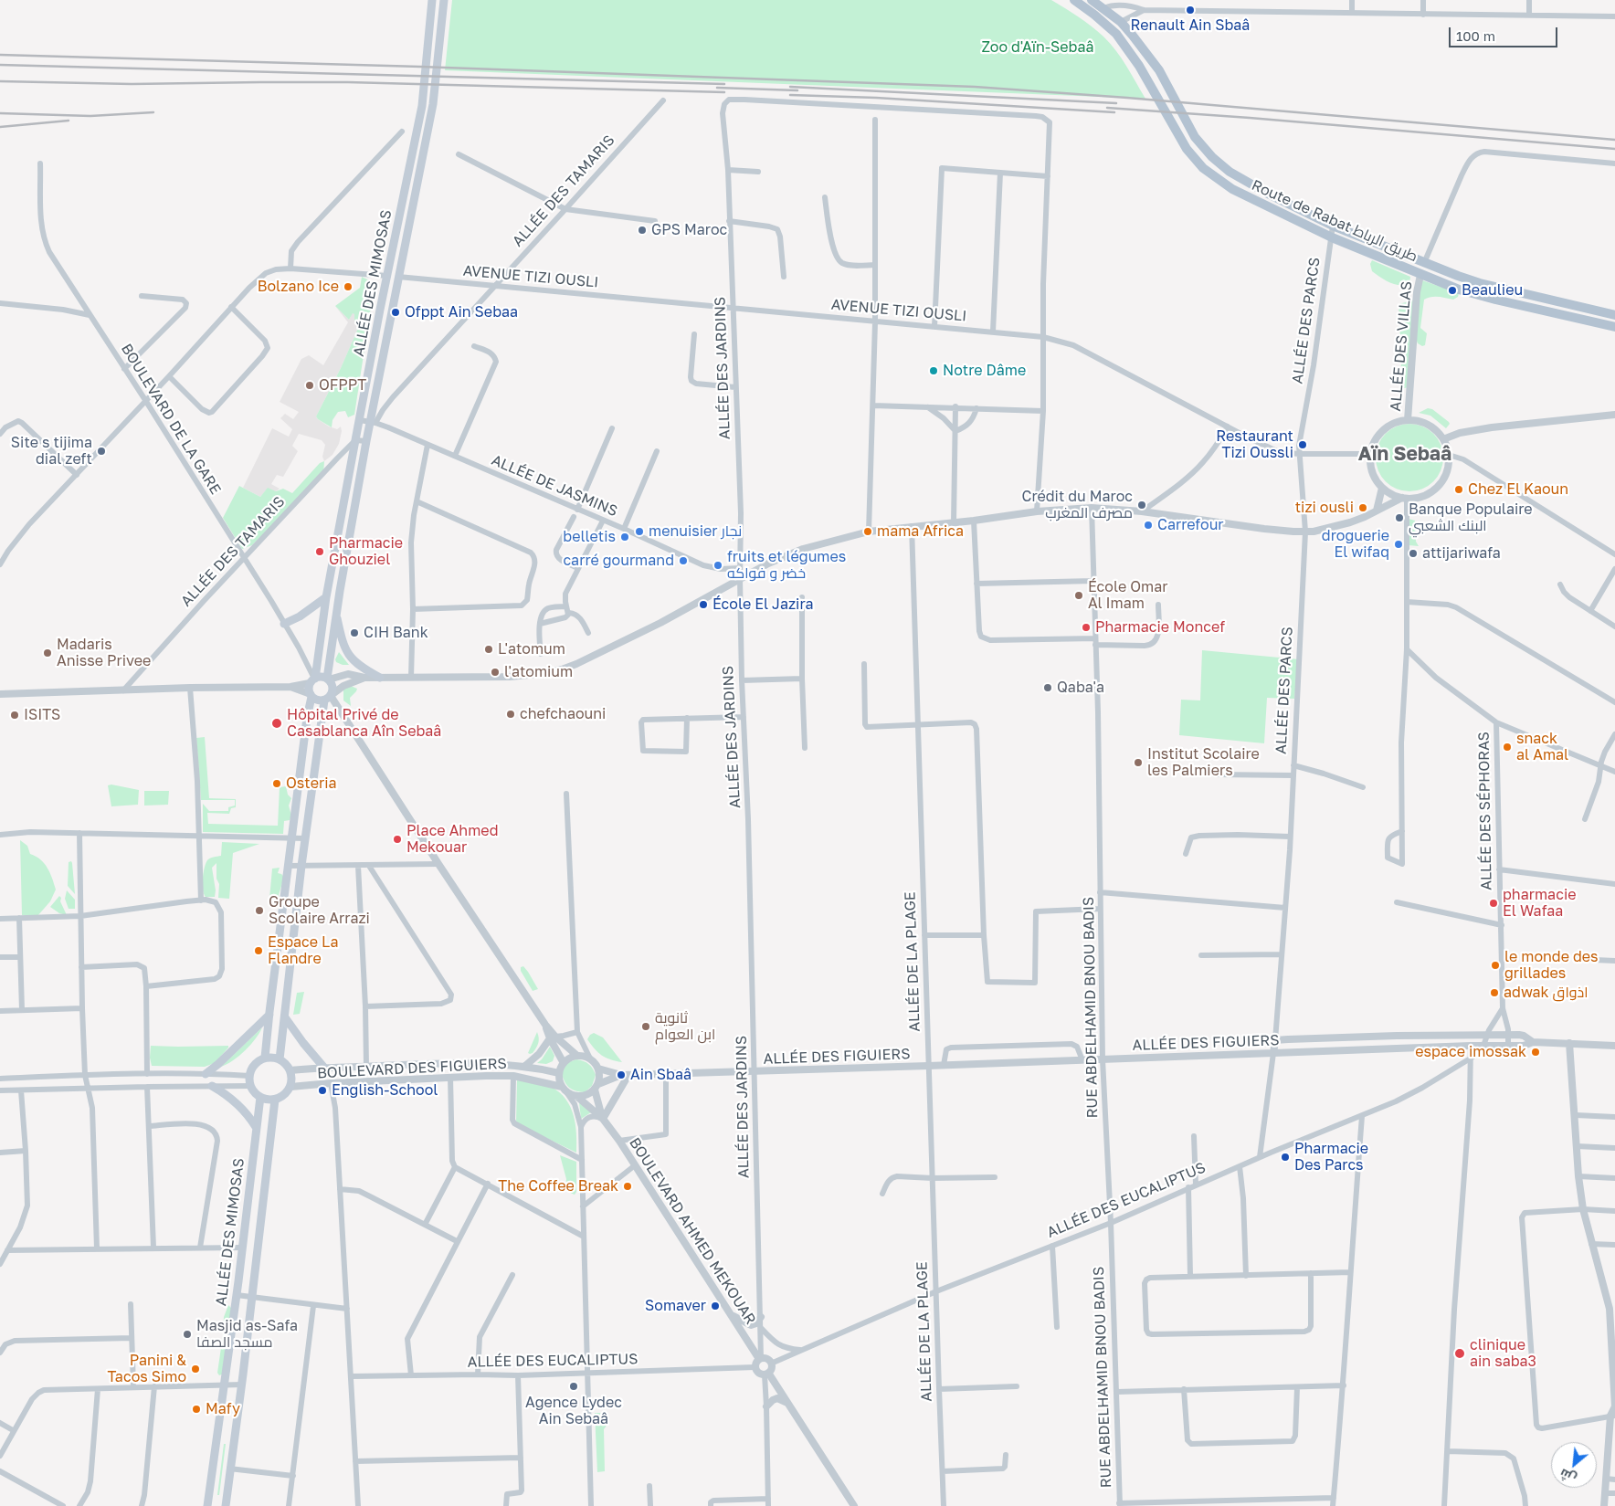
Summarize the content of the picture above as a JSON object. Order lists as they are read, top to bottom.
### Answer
{
  "streets": {
    "main road": ["Route de Rabat طريق الرباط", "ALLÉE DES MIMOSAS"],
    "street": [
      "ALLÉE DES TAMARIS",
      "AVENUE TIZI OUSLI",
      "ALLÉE DES PARCS",
      "ALLÉE DES VILLAS",
      "ALLÉE DES JARDINS",
      "BOULEVARD DE LA GARE",
      "ALLÉE DE JASMINS",
      "ALLÉE DES SÉPHORAS",
      "ALLÉE DE LA PLAGE",
      "RUE ABDELHAMID BNOU BADIS",
      "ALLÉE DES FIGUIERS",
      "BOULEVARD DES FIGUIERS",
      "ALLÉE DES EUCALIPTUS",
      "BOULEVARD AHMED MEKOUAR"
    ]
  },
  "crossings": [
    ["ALLÉE DES TAMARIS", "AVENUE TIZI OUSLI"],
    ["ALLÉE DES TAMARIS", "ALLÉE DES MIMOSAS"],
    ["ALLÉE DES TAMARIS", "BOULEVARD DE LA GARE"],
    ["ALLÉE DES TAMARIS", "ALLÉE DE JASMINS"],
    ["Route de Rabat طريق الرباط", "ALLÉE DES PARCS"],
    ["Route de Rabat طريق الرباط", "ALLÉE DES VILLAS"],
    ["AVENUE TIZI OUSLI", "ALLÉE DES MIMOSAS"],
    ["AVENUE TIZI OUSLI", "ALLÉE DES PARCS"],
    ["AVENUE TIZI OUSLI", "ALLÉE DES VILLAS"],
    ["AVENUE TIZI OUSLI", "ALLÉE DES JARDINS"],
    ["ALLÉE DES MIMOSAS", "BOULEVARD DE LA GARE"],
    ["ALLÉE DES MIMOSAS", "ALLÉE DE JASMINS"],
    ["ALLÉE DES MIMOSAS", "BOULEVARD DES FIGUIERS"],
    ["ALLÉE DES PARCS", "ALLÉE DES FIGUIERS"],
    ["ALLÉE DES PARCS", "ALLÉE DES EUCALIPTUS"],
    ["ALLÉE DES JARDINS", "ALLÉE DE JASMINS"],
    ["ALLÉE DES JARDINS", "ALLÉE DES FIGUIERS"],
    ["ALLÉE DES JARDINS", "ALLÉE DES EUCALIPTUS"],
    ["ALLÉE DES JARDINS", "BOULEVARD AHMED MEKOUAR"],
    ["ALLÉE DES SÉPHORAS", "ALLÉE DES FIGUIERS"],
    ["ALLÉE DE LA PLAGE", "ALLÉE DES FIGUIERS"],
    ["ALLÉE DE LA PLAGE", "ALLÉE DES EUCALIPTUS"],
    ["RUE ABDELHAMID BNOU BADIS", "ALLÉE DES FIGUIERS"],
    ["RUE ABDELHAMID BNOU BADIS", "ALLÉE DES EUCALIPTUS"],
    ["ALLÉE DES FIGUIERS", "BOULEVARD DES FIGUIERS"],
    ["ALLÉE DES FIGUIERS", "ALLÉE DES EUCALIPTUS"],
    ["ALLÉE DES FIGUIERS", "BOULEVARD AHMED MEKOUAR"],
    ["BOULEVARD DES FIGUIERS", "BOULEVARD AHMED MEKOUAR"],
    ["ALLÉE DES EUCALIPTUS", "BOULEVARD AHMED MEKOUAR"]
  ],
  "districts": ["Aïn Sebaâ"],
  "parks": ["Zoo d'Aïn-Sebaâ"],
  "places": [
    "Renault Ain Sbaâ",
    "GPS Maroc",
    "Bolzano Ice",
    "Beaulieu",
    "Ofppt Ain Sebaa",
    "Notre Dâme",
    "OFPPT",
    "Restaurant Tizi Oussli",
    "Site s tijima dial zeft",
    "Chez El Kaoun",
    "Crédit du Maroc مصرف المغرب",
    "tizi ousli",
    "Banque Populaire البنك الشعبي",
    "Carrefour",
    "menuisier نجار",
    "mama Africa",
    "belletis",
    "droguerie El wifaq",
    "Pharmacie Ghouziel",
    "attijariwafa",
    "carré gourmand",
    "fruits et légumes خضر و فواكه",
    "École Omar Al Imam",
    "École El Jazira",
    "Pharmacie Moncef",
    "CIH Bank",
    "L'atomum",
    "Madaris Anisse Privee",
    "l'atomium",
    "Qaba'a",
    "chefchaouni",
    "ISITS",
    "Hôpital Privé de Casablanca Aîn Sebaâ",
    "snack al Amal",
    "Institut Scolaire les Palmiers",
    "Osteria",
    "Place Ahmed Mekouar",
    "pharmacie El Wafaa",
    "Groupe Scolaire Arrazi",
    "Espace La Flandre",
    "le monde des grillades",
    "adwak اذواق",
    "ثانوية ابن العوام",
    "espace imossak",
    "Ain Sbaâ",
    "English-School",
    "Pharmacie Des Parcs",
    "The Coffee Break",
    "Somaver",
    "Masjid as-Safa مسجد الصفا",
    "clinique ain saba3",
    "Panini & Tacos Simo",
    "Agence Lydec Ain Sebaâ",
    "Mafy"
  ],
  "scale_bar": "100 m",
  "north": "bottom left"
}
